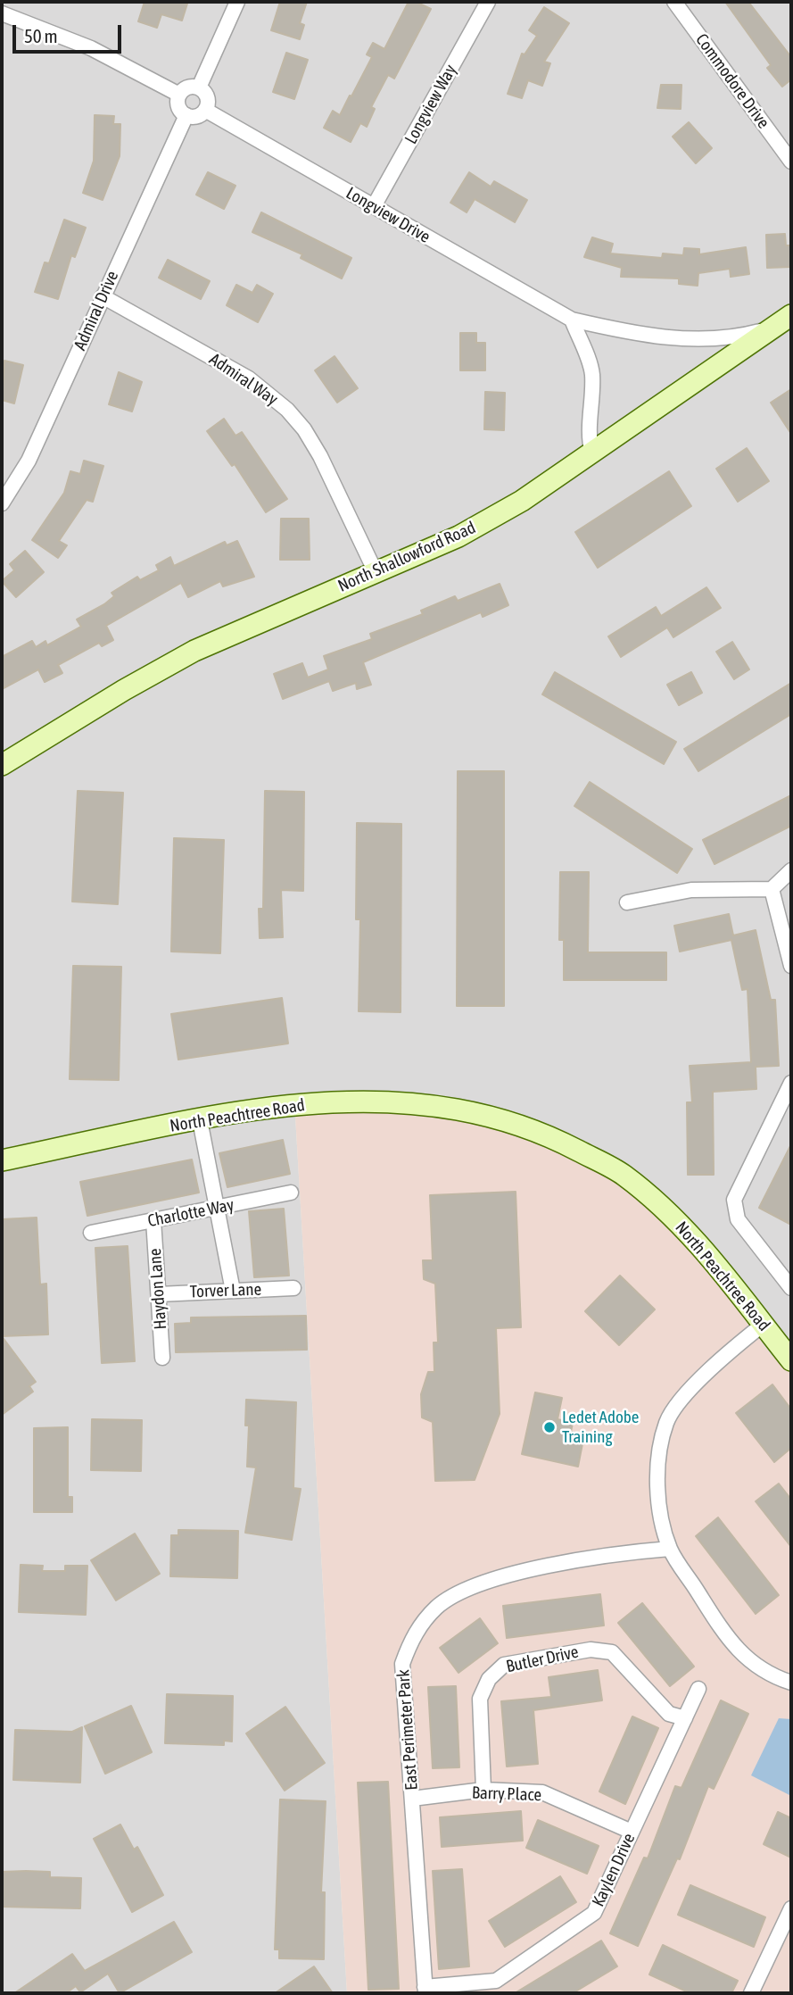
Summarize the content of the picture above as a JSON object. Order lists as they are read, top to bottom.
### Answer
{
  "streets": {
    "street": [
      "Commodore Drive",
      "Longview Way",
      "Longview Drive",
      "Admiral Drive",
      "Admiral Way",
      "North Shallowford Road",
      "North Peachtree Road",
      "Charlotte Way",
      "Haydon Lane",
      "Torver Lane",
      "Butler Drive",
      "East Perimeter Park",
      "Barry Place",
      "Kaylen Drive"
    ]
  },
  "crossings": [
    ["Longview Way", "Longview Drive"],
    ["Longview Drive", "Admiral Drive"],
    ["Longview Drive", "North Shallowford Road"],
    ["Admiral Drive", "Admiral Way"],
    ["Admiral Way", "North Shallowford Road"],
    ["Charlotte Way", "Haydon Lane"],
    ["Haydon Lane", "Torver Lane"],
    ["Butler Drive", "Barry Place"],
    ["Butler Drive", "Kaylen Drive"],
    ["East Perimeter Park", "Barry Place"],
    ["East Perimeter Park", "Kaylen Drive"],
    ["Barry Place", "Kaylen Drive"]
  ],
  "places": ["Ledet Adobe Training"],
  "scale_bar": "50 m"
}
